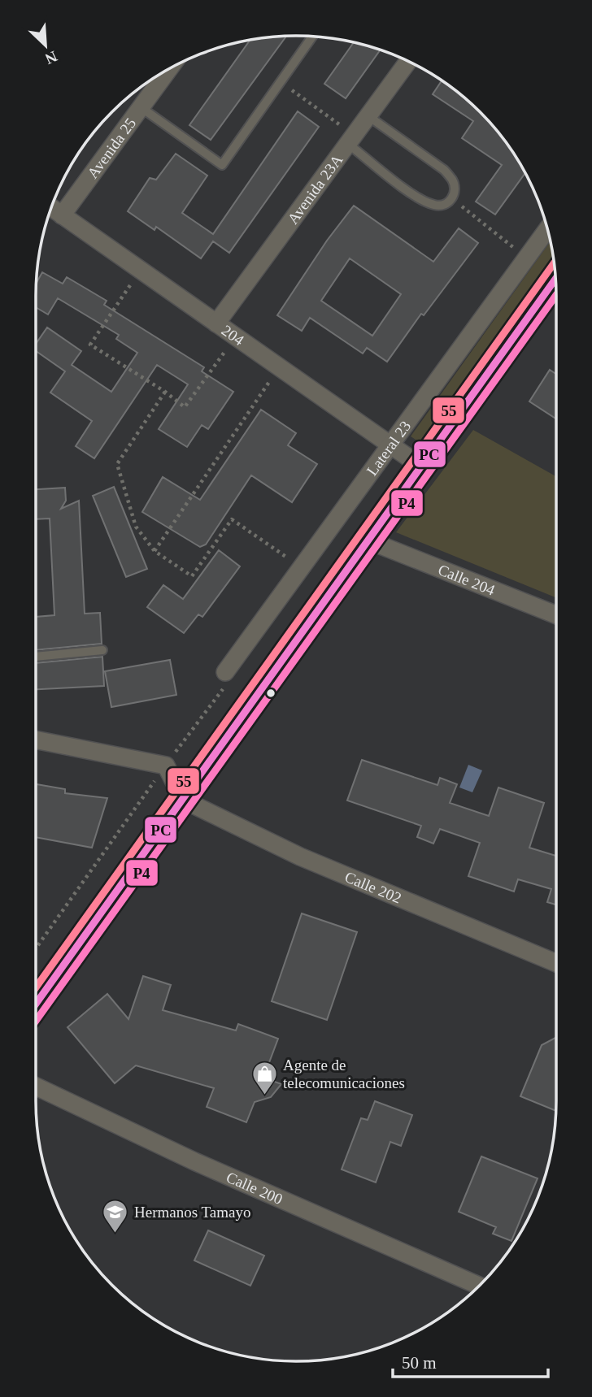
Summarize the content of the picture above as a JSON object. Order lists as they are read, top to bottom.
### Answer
{
  "streets": {
    "street": [
      "Avenida 25",
      "Avenida 23A",
      "204",
      "Lateral 23",
      "Calle 204",
      "Calle 202",
      "Calle 200"
    ]
  },
  "crossings": [
    ["Avenida 25", "204"],
    ["Avenida 23A", "204"],
    ["204", "Lateral 23"]
  ],
  "places": {
    "shop": ["Agente de telecomunicaciones"],
    "school or university": ["Hermanos Tamayo"]
  },
  "lines": ["transit line 55", "transit line PC", "transit line P4"],
  "scale_bar": "50 m",
  "north": "bottom right"
}
